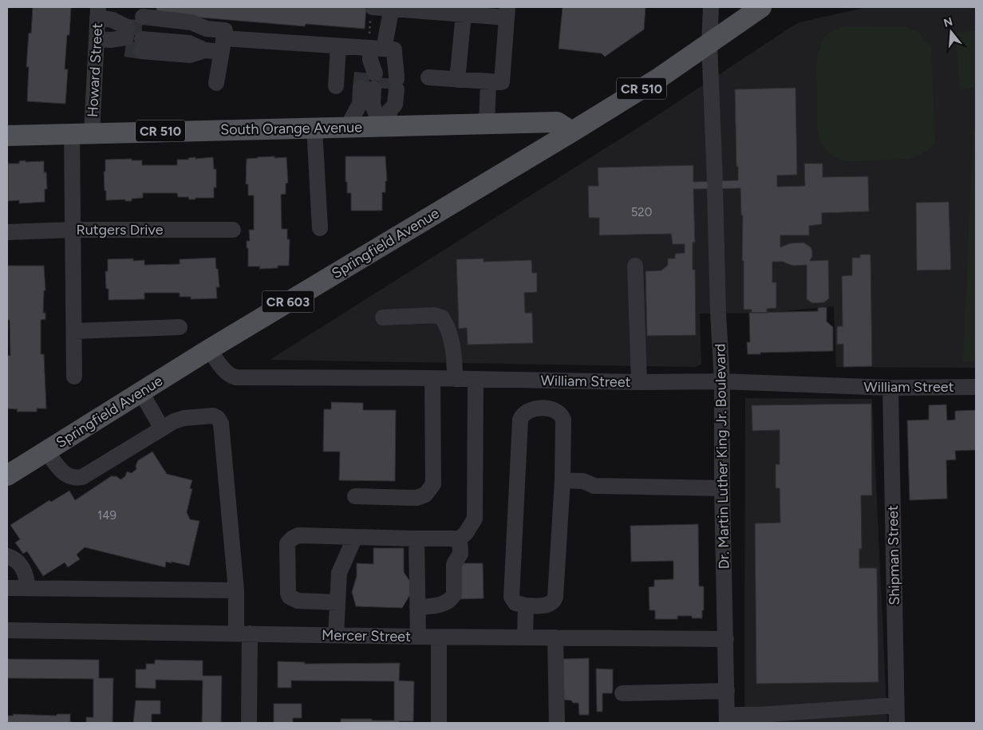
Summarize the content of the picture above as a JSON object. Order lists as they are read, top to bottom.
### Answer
{
  "streets": {
    "main road": [
      "CR 510",
      "South Orange Avenue",
      "Springfield Avenue",
      "CR 603"
    ],
    "street": [
      "Howard Street",
      "Rutgers Drive",
      "William Street",
      "Dr. Martin Luther King Jr. Boulevard",
      "Shipman Street",
      "Mercer Street"
    ]
  },
  "crossings": [
    ["Howard Street", "South Orange Avenue"],
    ["Howard Street", "Rutgers Drive"],
    ["South Orange Avenue", "Springfield Avenue"],
    ["Springfield Avenue", "William Street"],
    ["Springfield Avenue", "Dr. Martin Luther King Jr. Boulevard"],
    ["William Street", "Dr. Martin Luther King Jr. Boulevard"],
    ["William Street", "Shipman Street"],
    ["Dr. Martin Luther King Jr. Boulevard", "Mercer Street"]
  ],
  "house_numbers": ["520", "149"],
  "north": "top"
}
